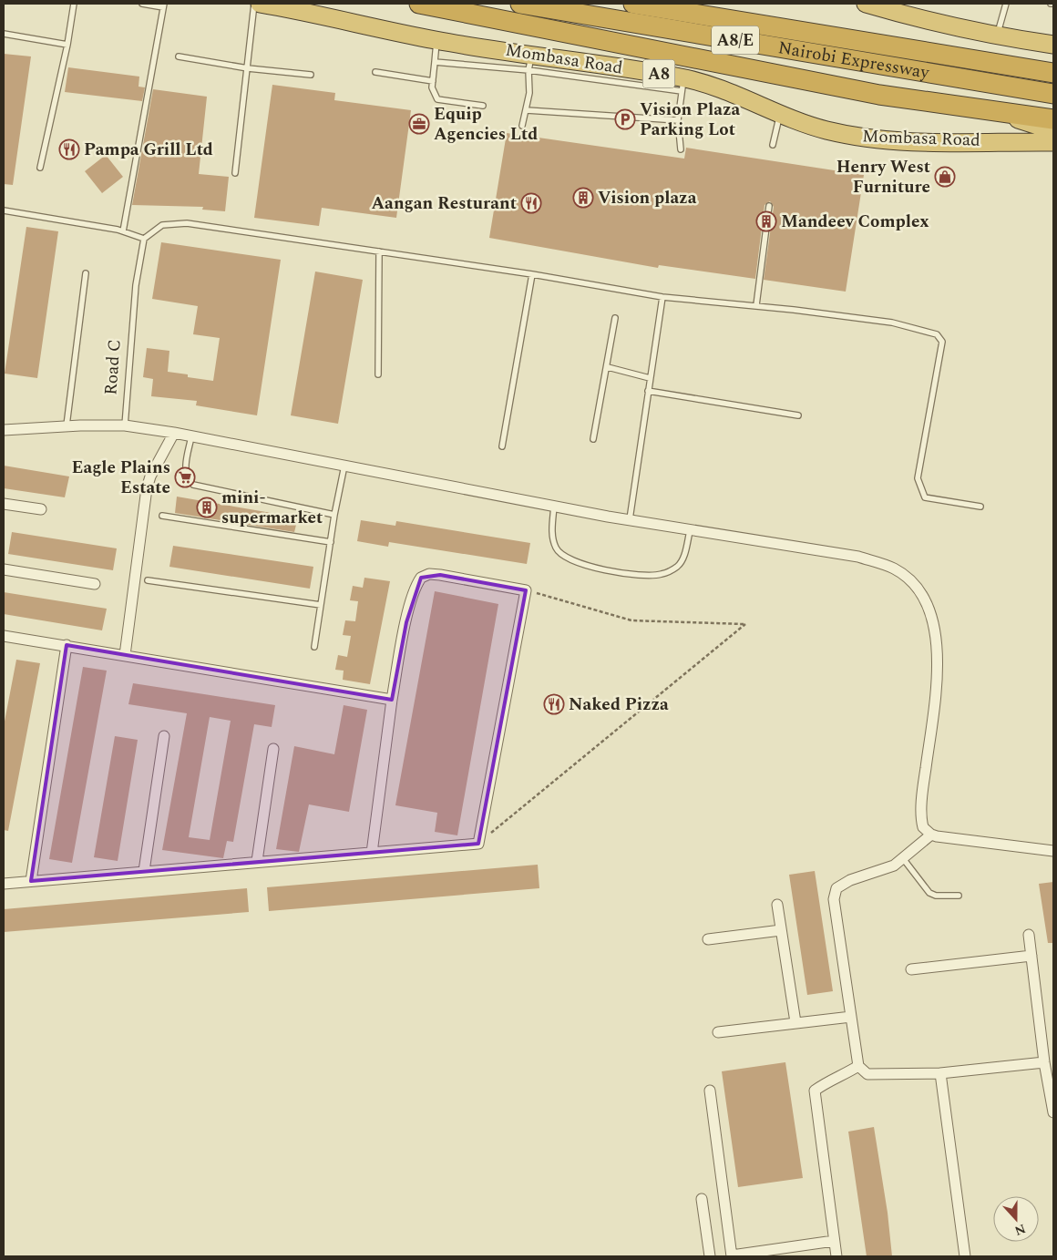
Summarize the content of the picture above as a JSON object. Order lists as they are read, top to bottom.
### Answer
{
  "streets": {
    "highway": [
      "A8/E",
      "Mombasa Road",
      "Nairobi Expressway",
      "A8"
    ],
    "lane": ["Road C"]
  },
  "places": {
    "parking": ["Vision Plaza Parking Lot"],
    "office": ["Equip Agencies Ltd"],
    "restaurant": ["Pampa Grill Ltd", "Aangan Resturant", "Naked Pizza"],
    "shop": ["Henry West Furniture"],
    "building": ["Vision plaza", "Mandeev Complex", "mini- supermarket"],
    "supermarket": ["Eagle Plains Estate"]
  },
  "north": "bottom"
}
